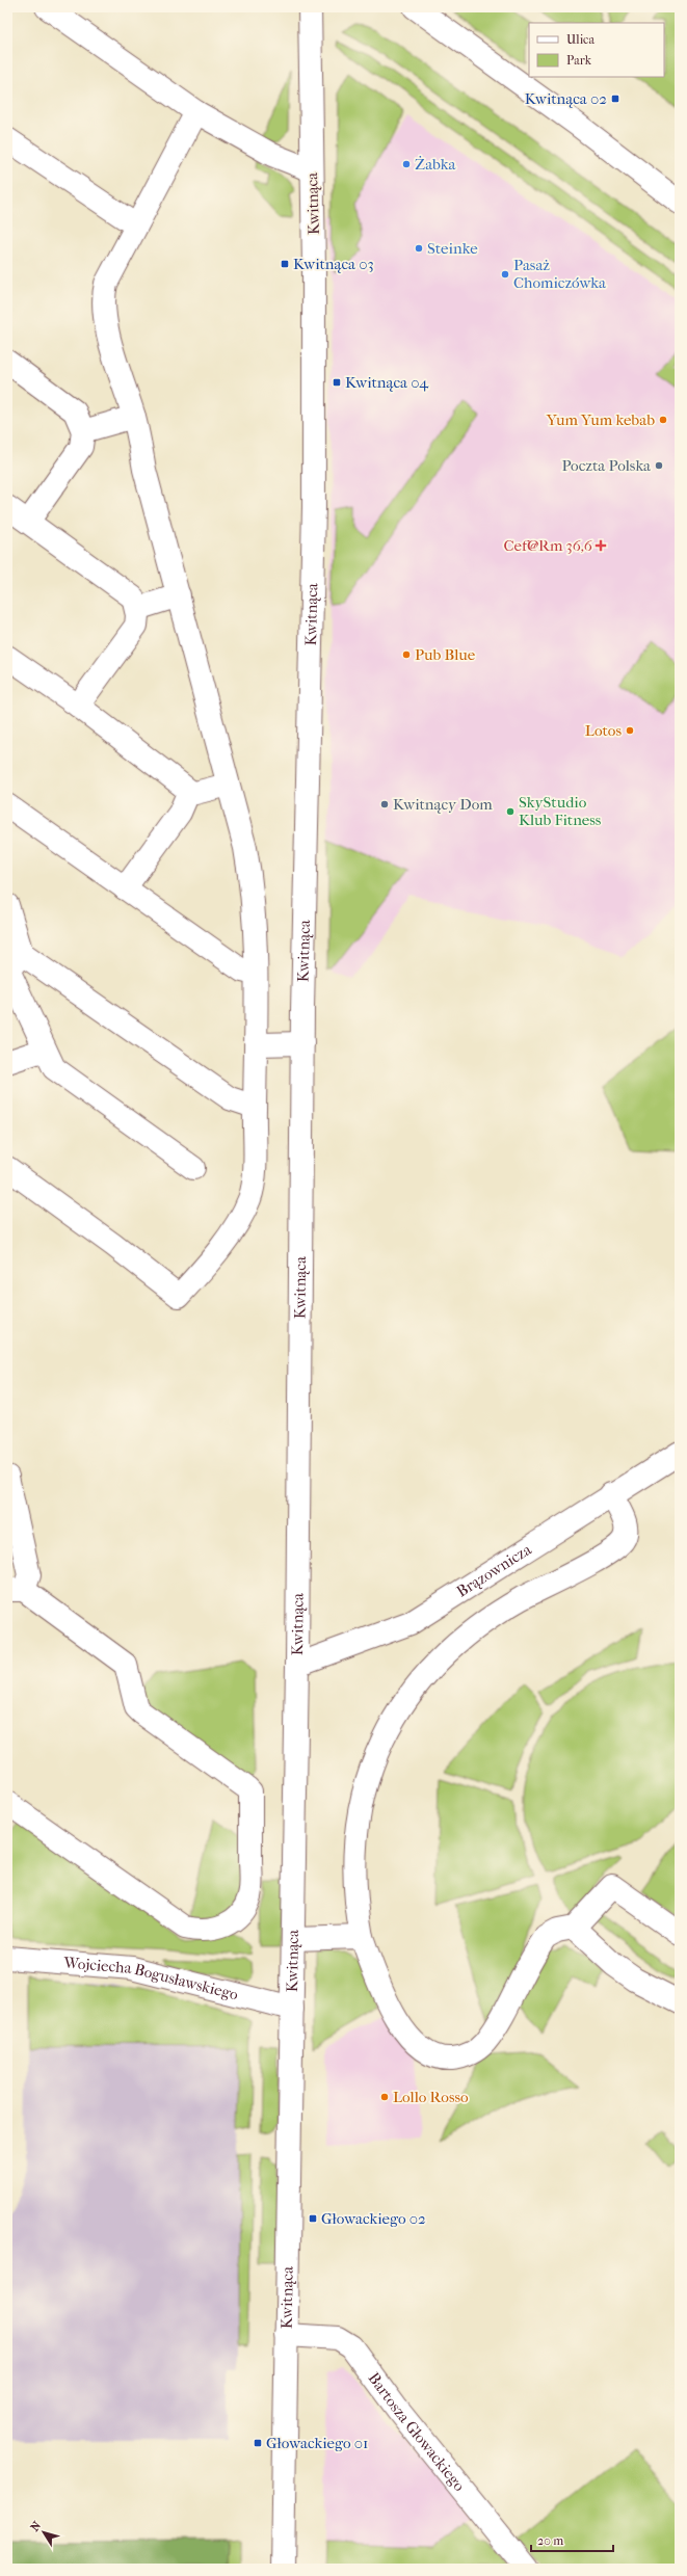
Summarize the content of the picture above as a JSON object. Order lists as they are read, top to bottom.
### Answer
{
  "streets": {
    "street": [
      "Kwitnąca",
      "Brązownicza",
      "Wojciecha Bogusławskiego",
      "Bartosza Głowackiego"
    ]
  },
  "crossings": [
    ["Kwitnąca", "Brązownicza"],
    ["Kwitnąca", "Wojciecha Bogusławskiego"],
    ["Kwitnąca", "Bartosza Głowackiego"]
  ],
  "places": {
    "transit": [
      "Kwitnąca 02",
      "Kwitnąca 03",
      "Kwitnąca 04",
      "Głowackiego 02",
      "Głowackiego 01"
    ],
    "other": [
      "Żabka",
      "Steinke",
      "Pasaż Chomiczówka",
      "Yum Yum kebab",
      "Poczta Polska",
      "Pub Blue",
      "Lotos",
      "Kwitnący Dom",
      "SkyStudio Klub Fitness",
      "Lollo Rosso"
    ],
    "health": ["Cef@Rm 36,6"]
  },
  "legend": ["Ulica", "Park"],
  "scale_bar": "20 m",
  "north": "top left"
}
